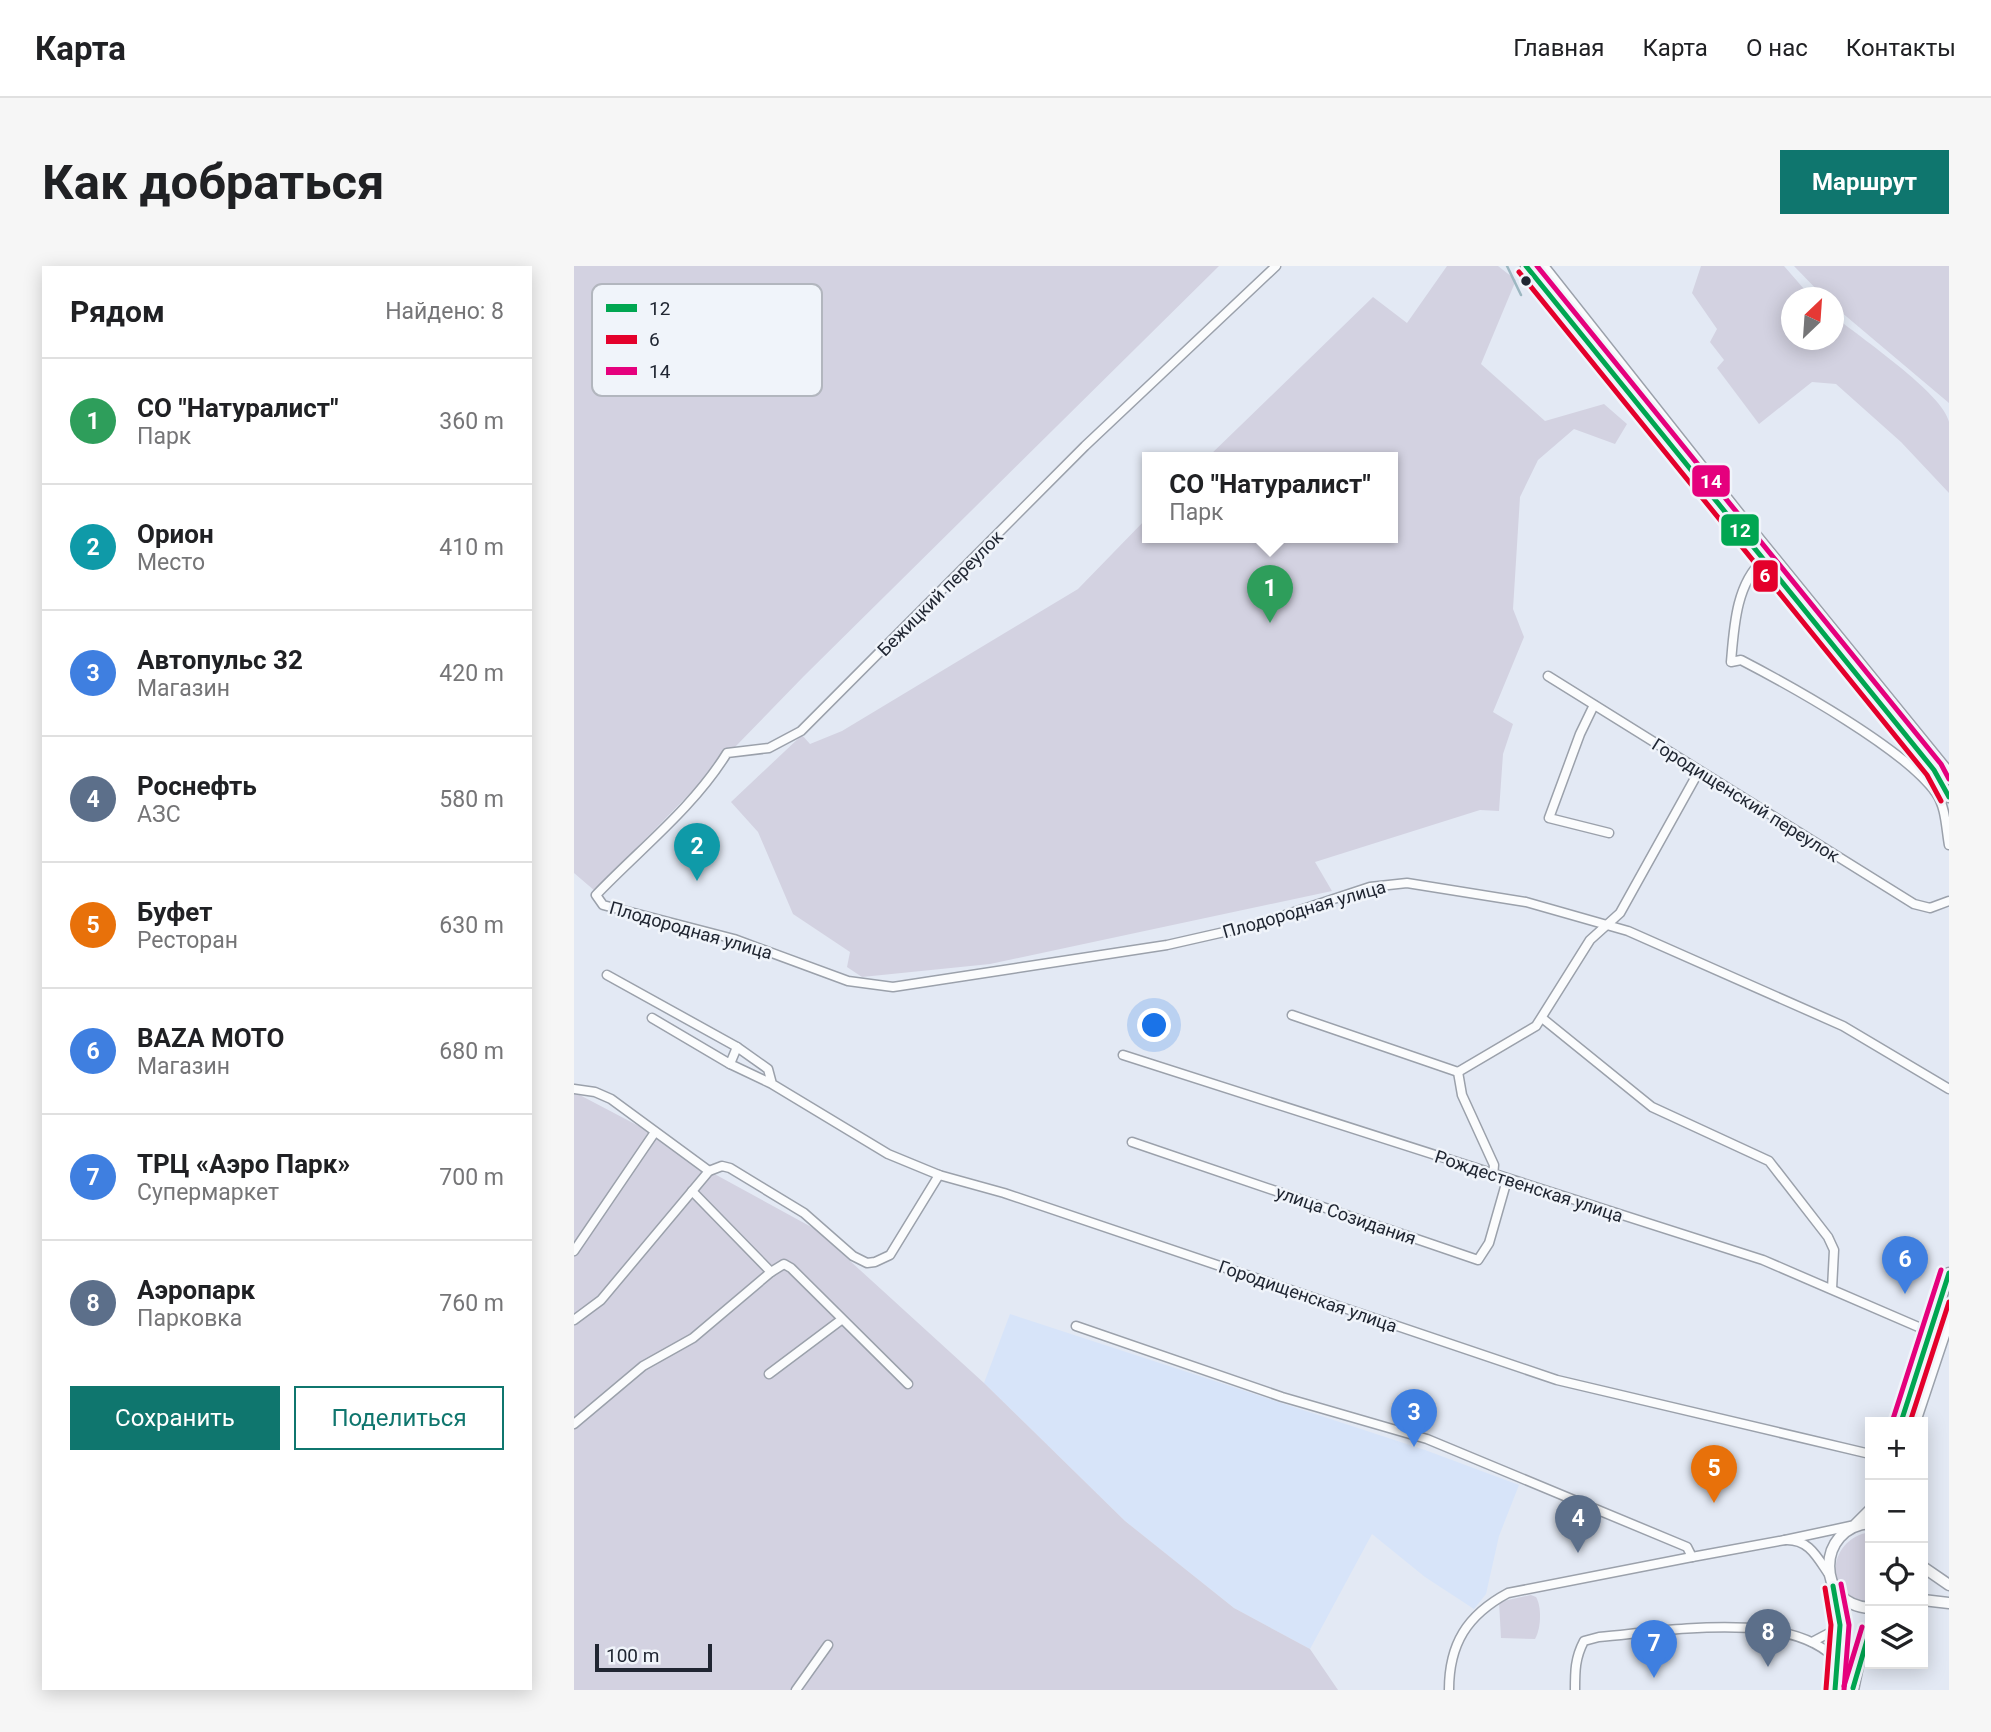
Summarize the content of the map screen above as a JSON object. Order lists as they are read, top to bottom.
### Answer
{
  "streets": {
    "street": [
      "Бежицкий переулок",
      "Городищенский переулок",
      "Плодородная улица",
      "Рождественская улица",
      "улица Созидания",
      "Городищенская улица"
    ]
  },
  "crossings": [
    ["Бежицкий переулок", "Плодородная улица"],
    ["Рождественская улица", "улица Созидания"]
  ],
  "lines": ["transit line 12", "transit line 14", "transit line 6"],
  "legend": ["12", "6", "14"],
  "scale_bar": "100 m",
  "north": "top right",
  "page": {
    "header": "Карта",
    "nav": [
      "Главная",
      "Карта",
      "О нас",
      "Контакты"
    ],
    "buttons": [
      "Маршрут",
      ["Сохранить", "Поделиться"]
    ],
    "title": "Как добраться",
    "heading": ["Рядом", "Найдено: 8"],
    "list": [
      {
        "mark": "1",
        "name": "СО \"Натуралист\"",
        "note": "Парк",
        "value": "360 m"
      },
      {
        "mark": "2",
        "name": "Орион",
        "note": "Место",
        "value": "410 m"
      },
      {
        "mark": "3",
        "name": "Автопульс 32",
        "note": "Магазин",
        "value": "420 m"
      },
      {
        "mark": "4",
        "name": "Роснефть",
        "note": "АЗС",
        "value": "580 m"
      },
      {
        "mark": "5",
        "name": "Буфет",
        "note": "Ресторан",
        "value": "630 m"
      },
      {
        "mark": "6",
        "name": "BAZA MOTO",
        "note": "Магазин",
        "value": "680 m"
      },
      {
        "mark": "7",
        "name": "ТРЦ «Аэро Парк»",
        "note": "Супермаркет",
        "value": "700 m"
      },
      {
        "mark": "8",
        "name": "Аэропарк",
        "note": "Парковка",
        "value": "760 m"
      }
    ],
    "popup": ["СО \"Натуралист\"", "Парк"],
    "pins": [
      "1",
      "2",
      "6",
      "3",
      "5",
      "4",
      "8",
      "7"
    ],
    "map_buttons": ["+", "−"],
    "scale": "100 m"
  }
}
